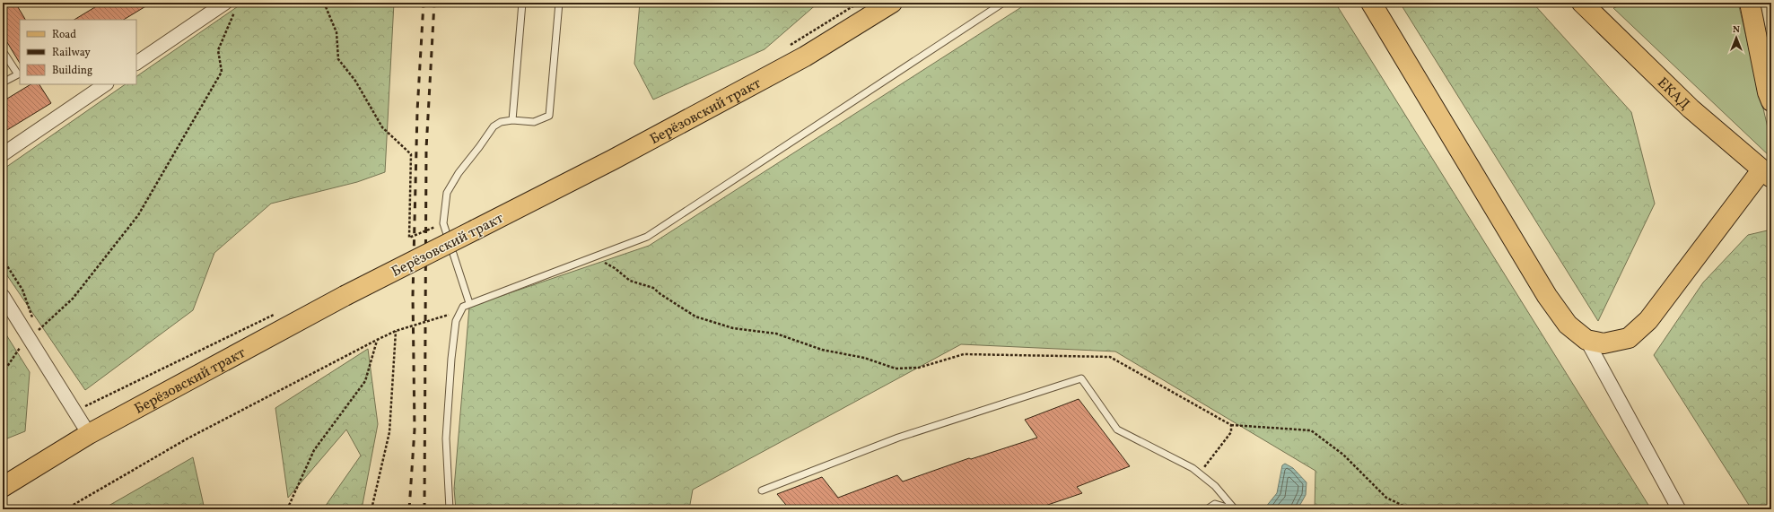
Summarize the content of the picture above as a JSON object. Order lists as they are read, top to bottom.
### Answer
{
  "streets": {
    "main road": ["ЕКАД", "Берёзовский тракт"]
  },
  "legend": ["Road", "Railway", "Building"],
  "north": "top"
}
